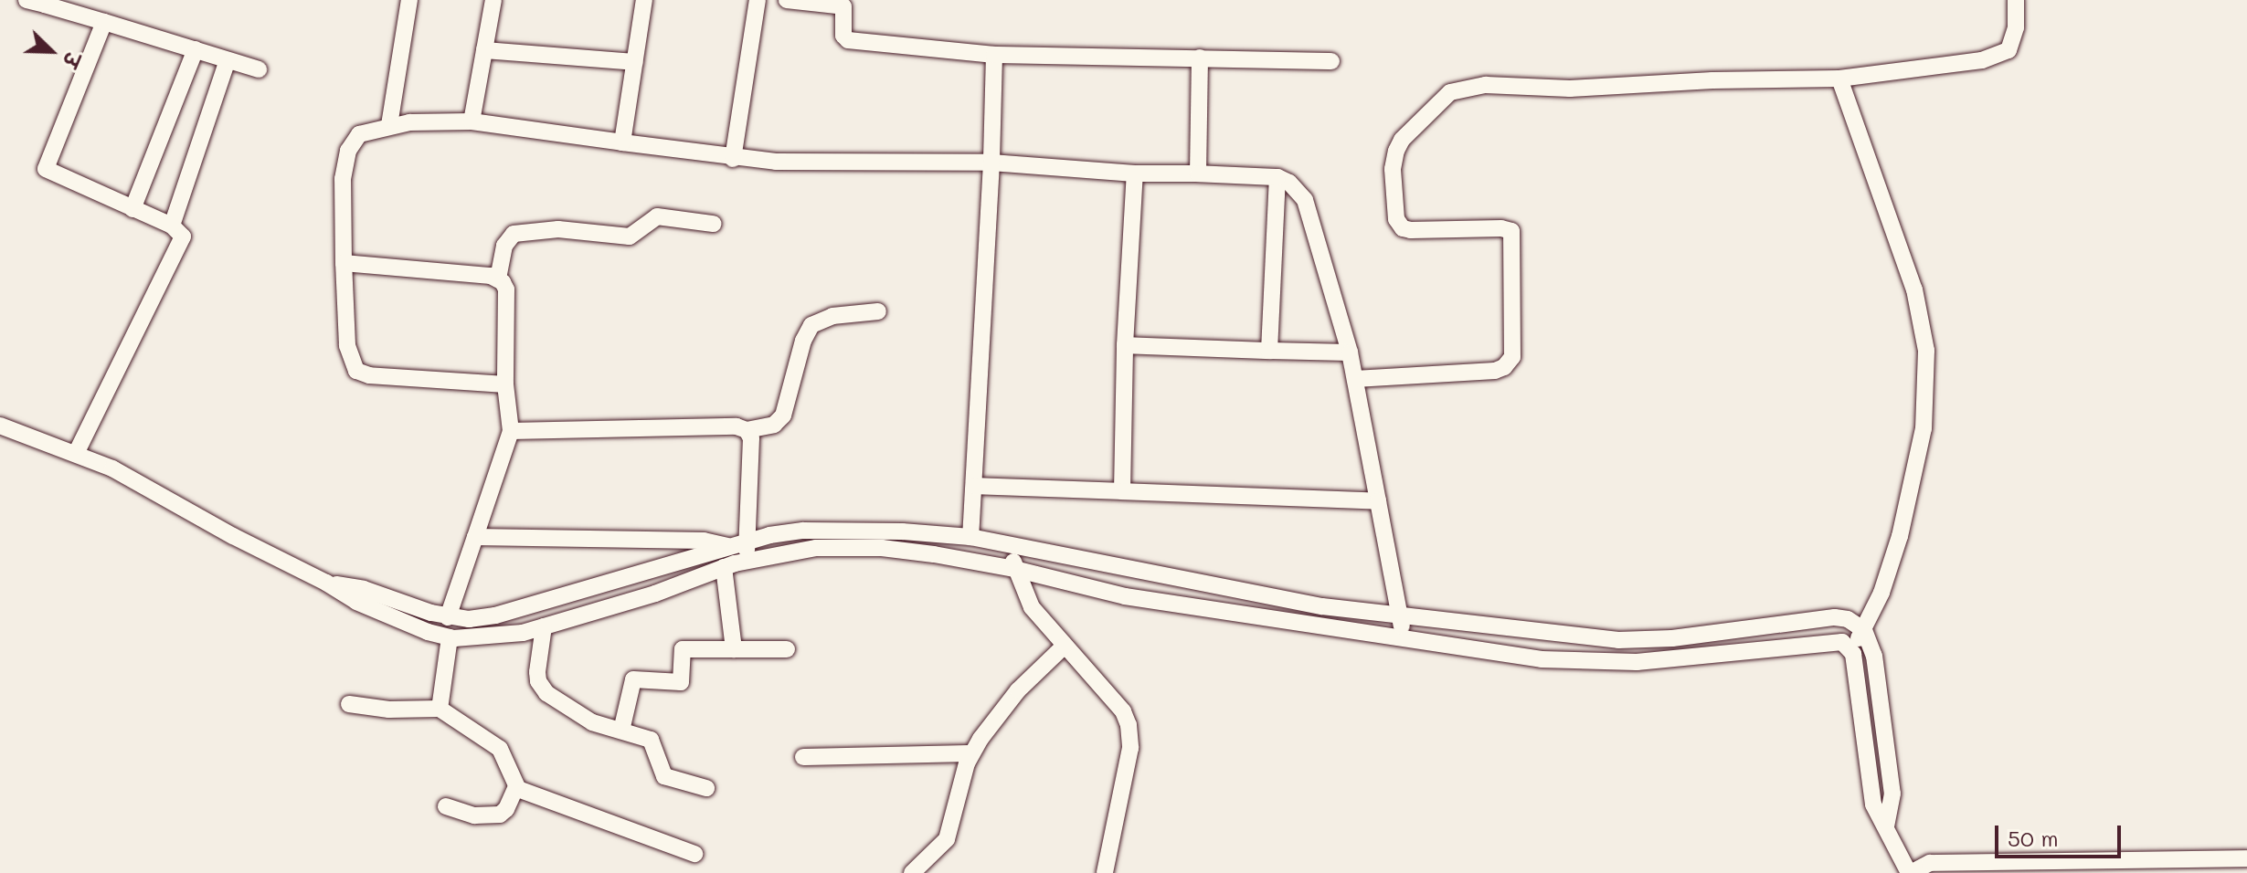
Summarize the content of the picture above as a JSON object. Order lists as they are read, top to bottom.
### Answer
{
  "scale_bar": "50 m",
  "north": "bottom right"
}
